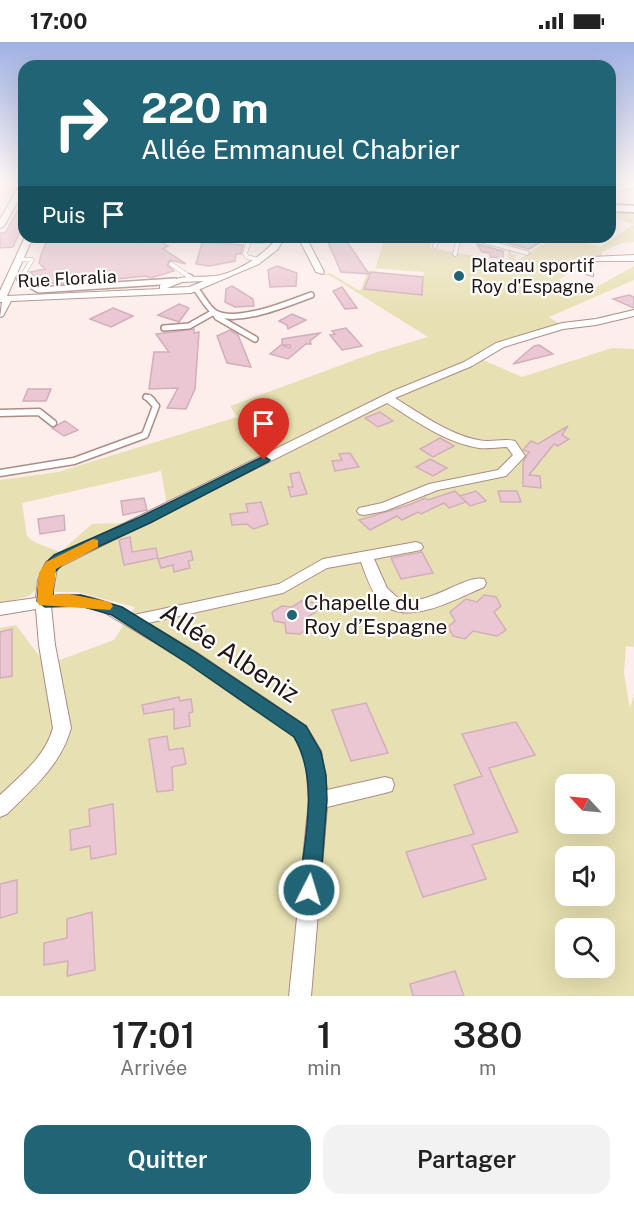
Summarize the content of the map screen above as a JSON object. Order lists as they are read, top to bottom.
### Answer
{
  "streets": {
    "street": ["Rue Floralia", "Allée Albeniz"]
  },
  "places": ["Plateau sportif Roy d'Espagne", "Chapelle du Roy d’Espagne"],
  "north": "top left",
  "page": {
    "status": "17:00",
    "turn": ["220 m", "Allée Emmanuel Chabrier"],
    "then": "Puis",
    "eta": [
      "17:01",
      "Arrivée",
      "1",
      "min",
      "380",
      "m"
    ],
    "buttons": ["Quitter", "Partager"]
  }
}
